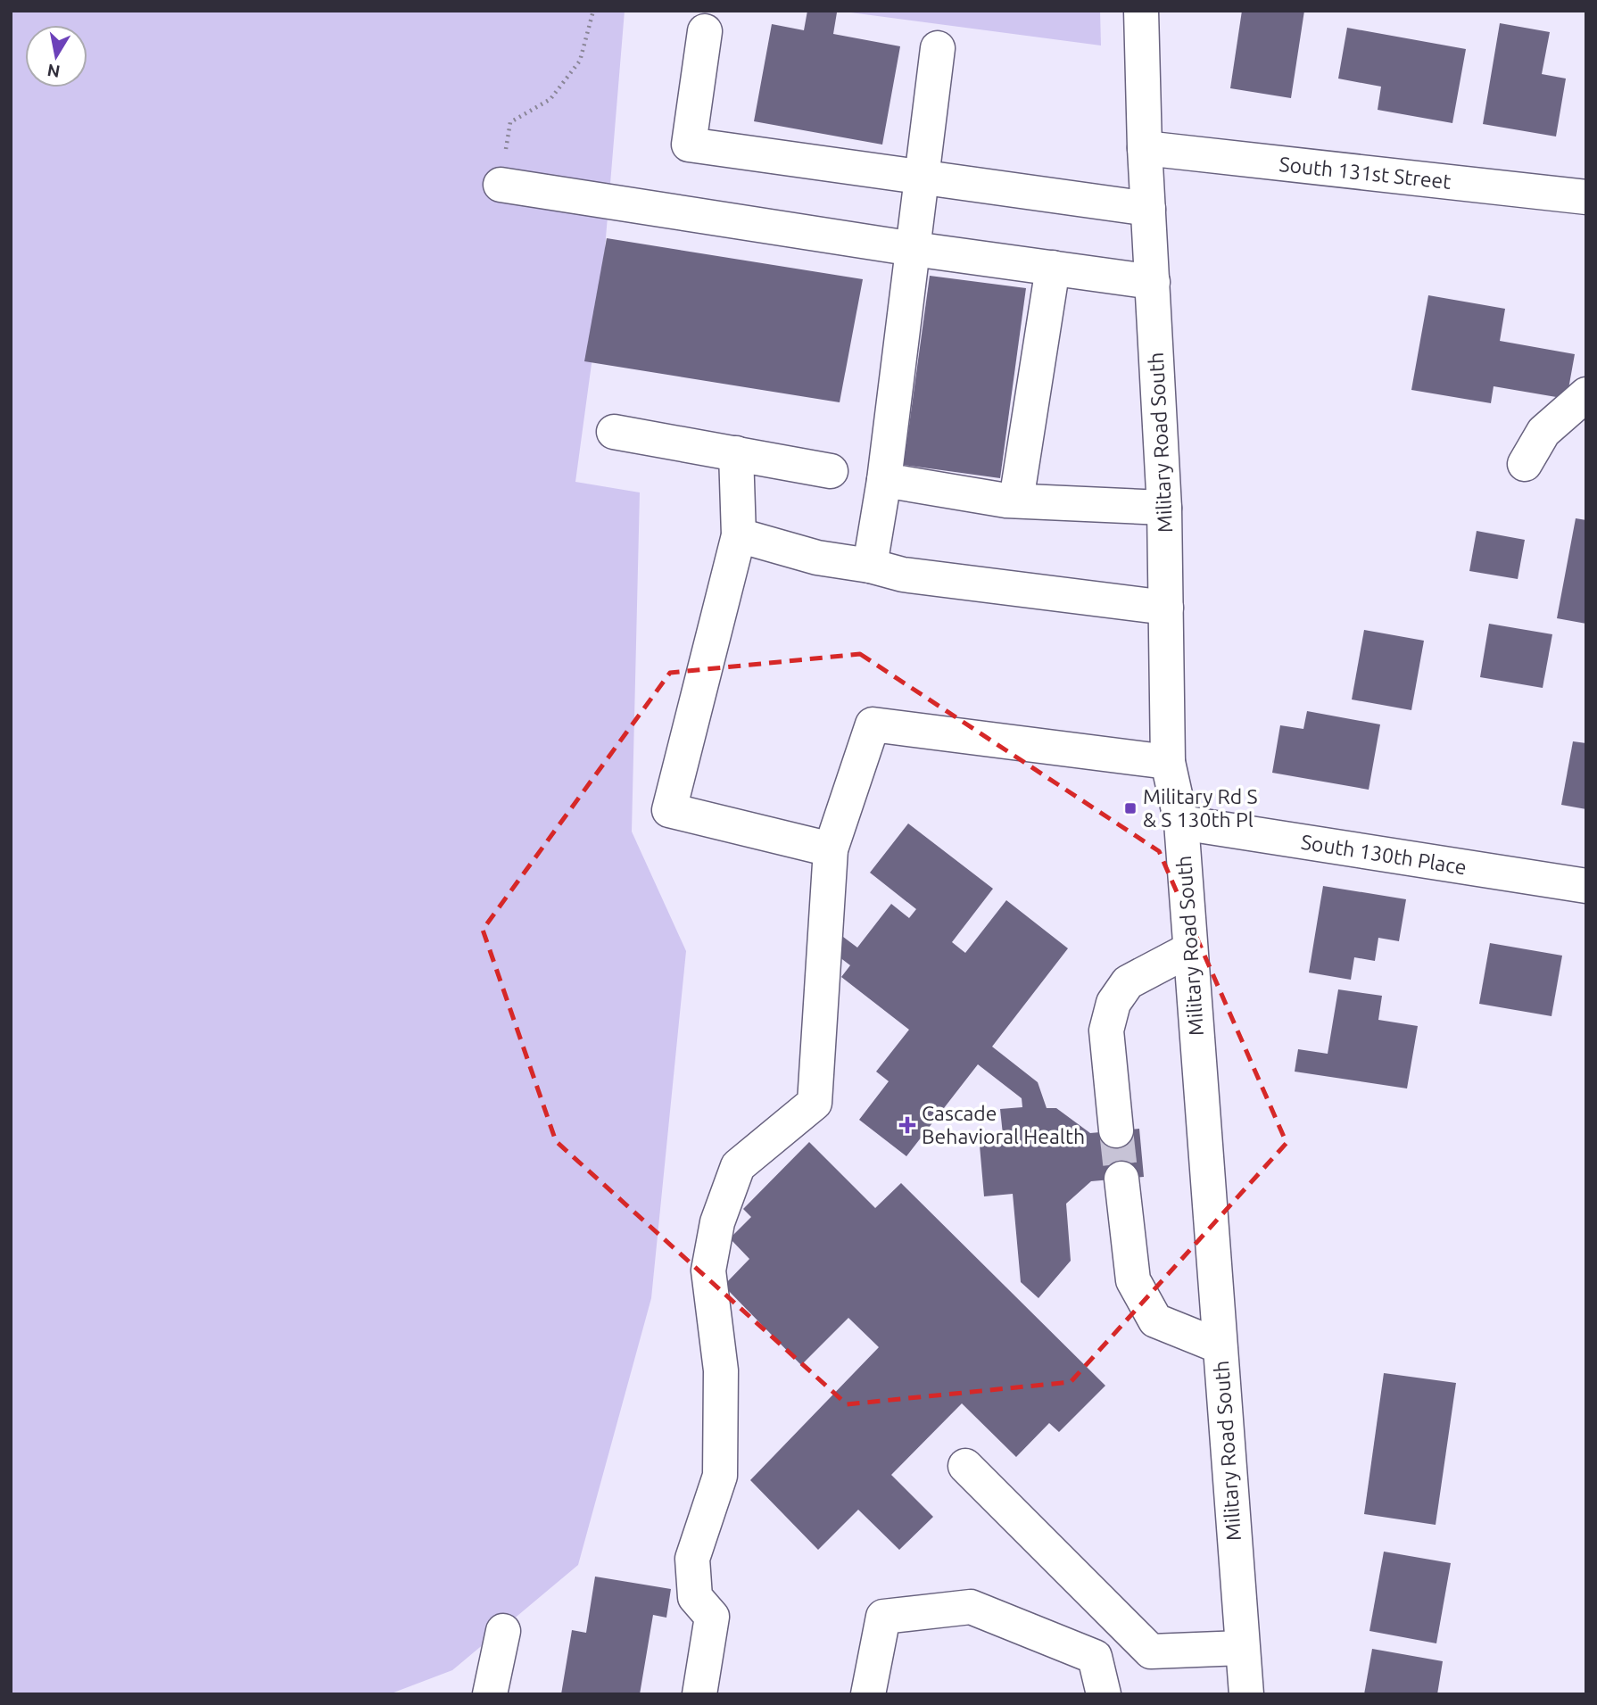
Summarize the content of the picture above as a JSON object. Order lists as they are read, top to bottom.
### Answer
{
  "streets": {
    "street": ["South 131st Street", "Military Road South", "South 130th Place"]
  },
  "crossings": [
    ["South 131st Street", "Military Road South"],
    ["Military Road South", "South 130th Place"]
  ],
  "places": {
    "transit": ["Military Rd S & S 130th Pl"],
    "health": ["Cascade Behavioral Health"]
  },
  "north": "bottom"
}
